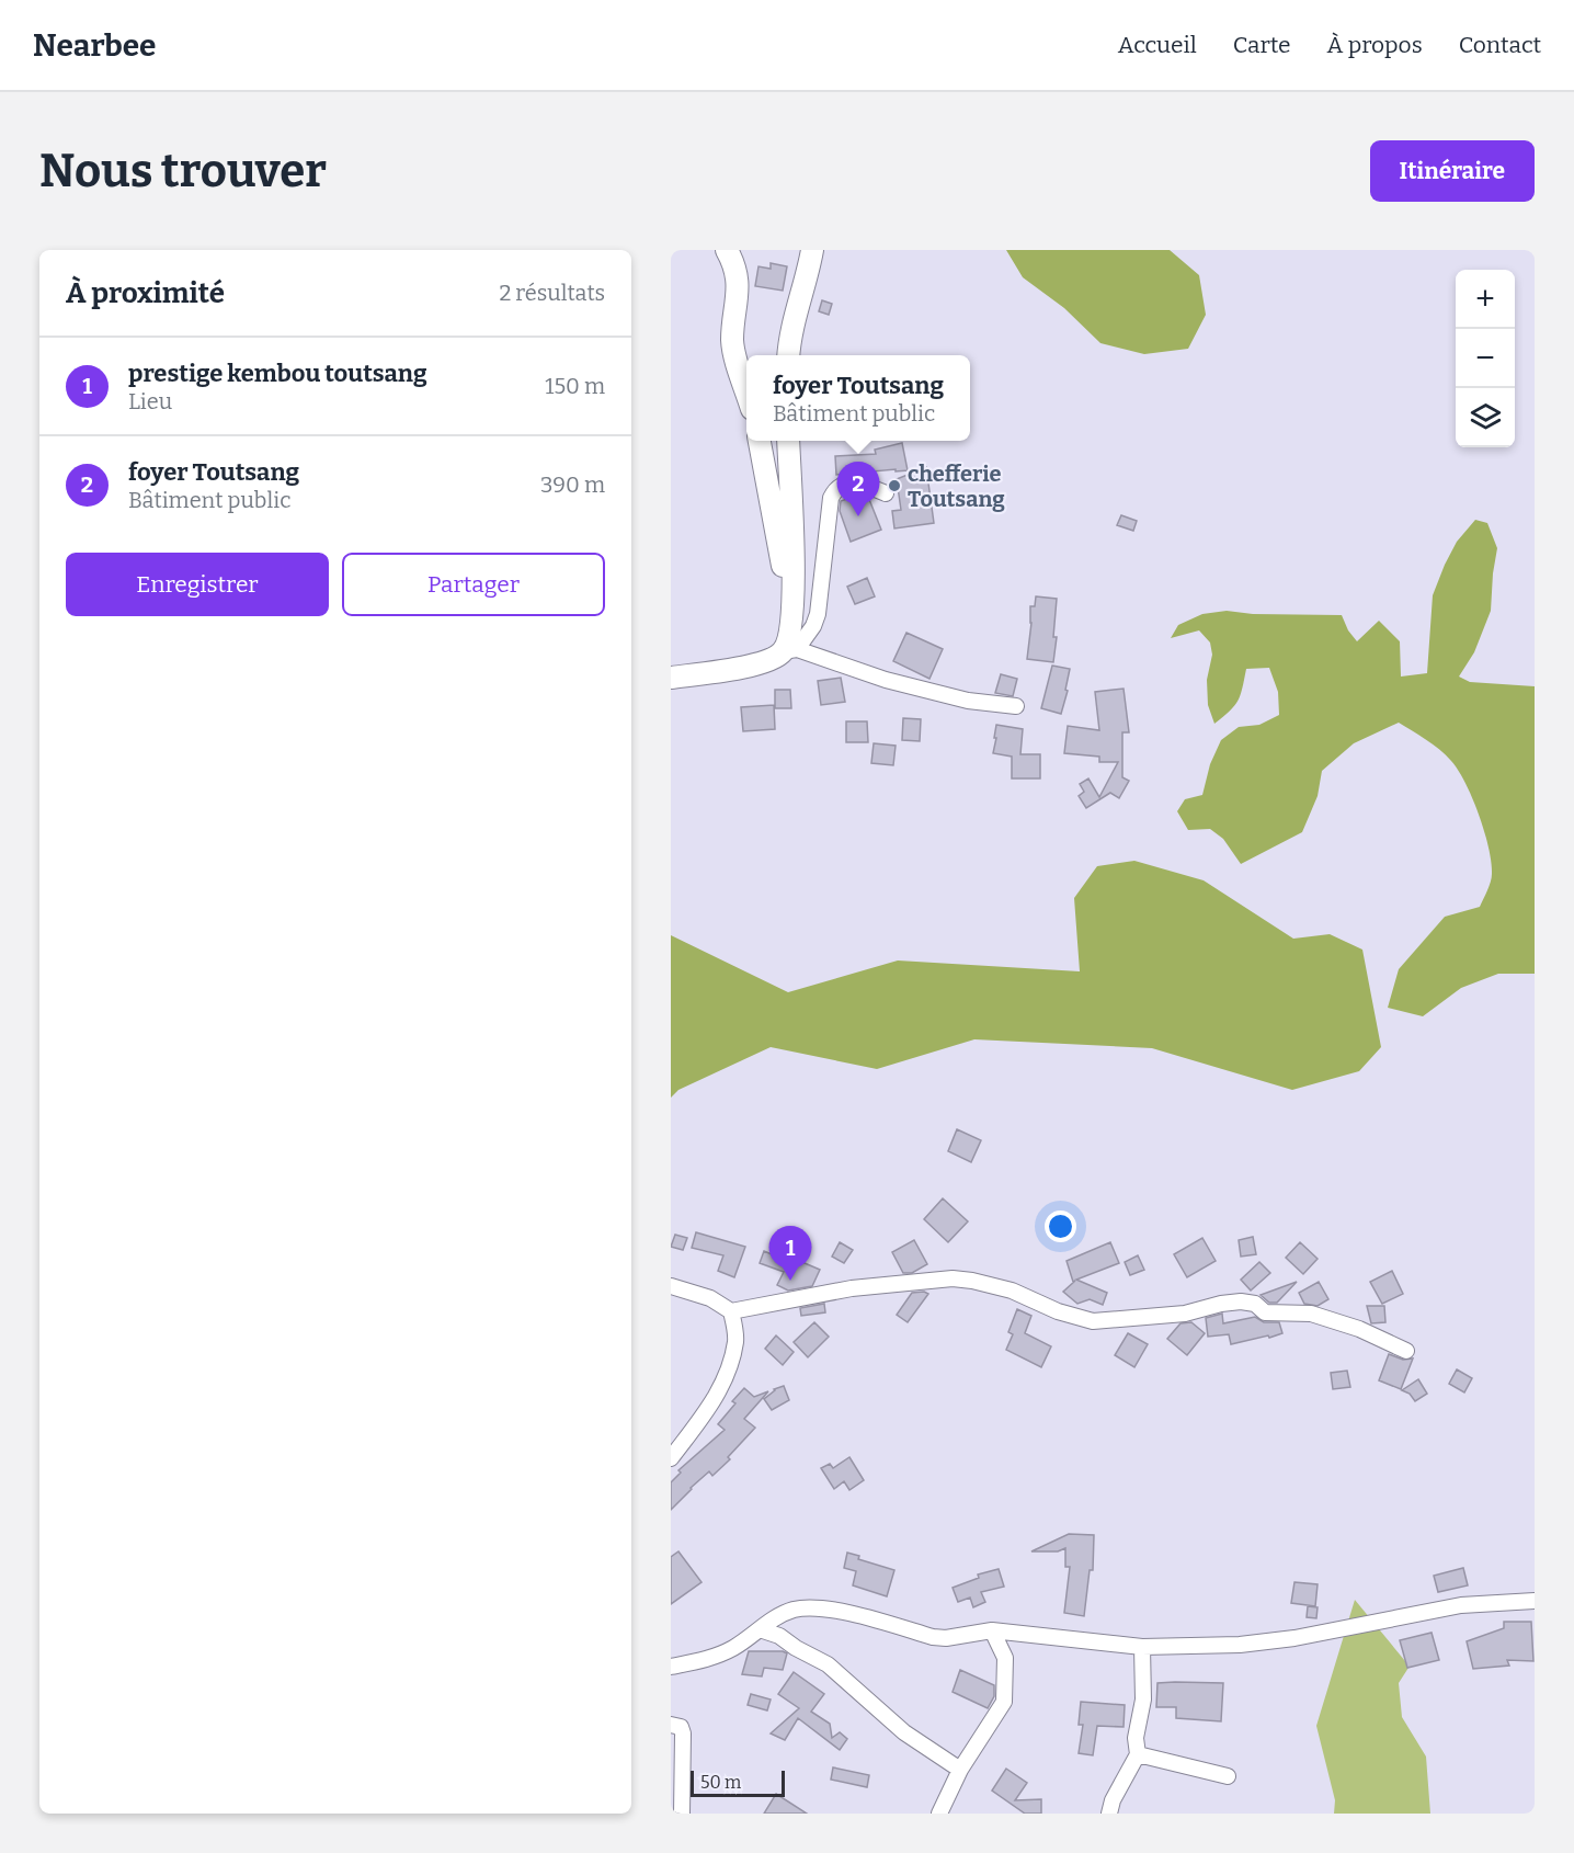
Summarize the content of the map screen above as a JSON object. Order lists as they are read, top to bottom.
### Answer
{
  "places": ["chefferie Toutsang"],
  "scale_bar": "50 m",
  "page": {
    "header": "Nearbee",
    "nav": [
      "Accueil",
      "Carte",
      "À propos",
      "Contact"
    ],
    "buttons": [
      "Itinéraire",
      ["Enregistrer", "Partager"]
    ],
    "title": "Nous trouver",
    "heading": ["À proximité", "2 résultats"],
    "map_buttons": ["+", "−"],
    "list": [
      {
        "mark": "1",
        "name": "prestige kembou toutsang",
        "note": "Lieu",
        "value": "150 m"
      },
      {
        "mark": "2",
        "name": "foyer Toutsang",
        "note": "Bâtiment public",
        "value": "390 m"
      }
    ],
    "popup": ["foyer Toutsang", "Bâtiment public"],
    "pins": ["2", "1"],
    "scale": "50 m"
  }
}
